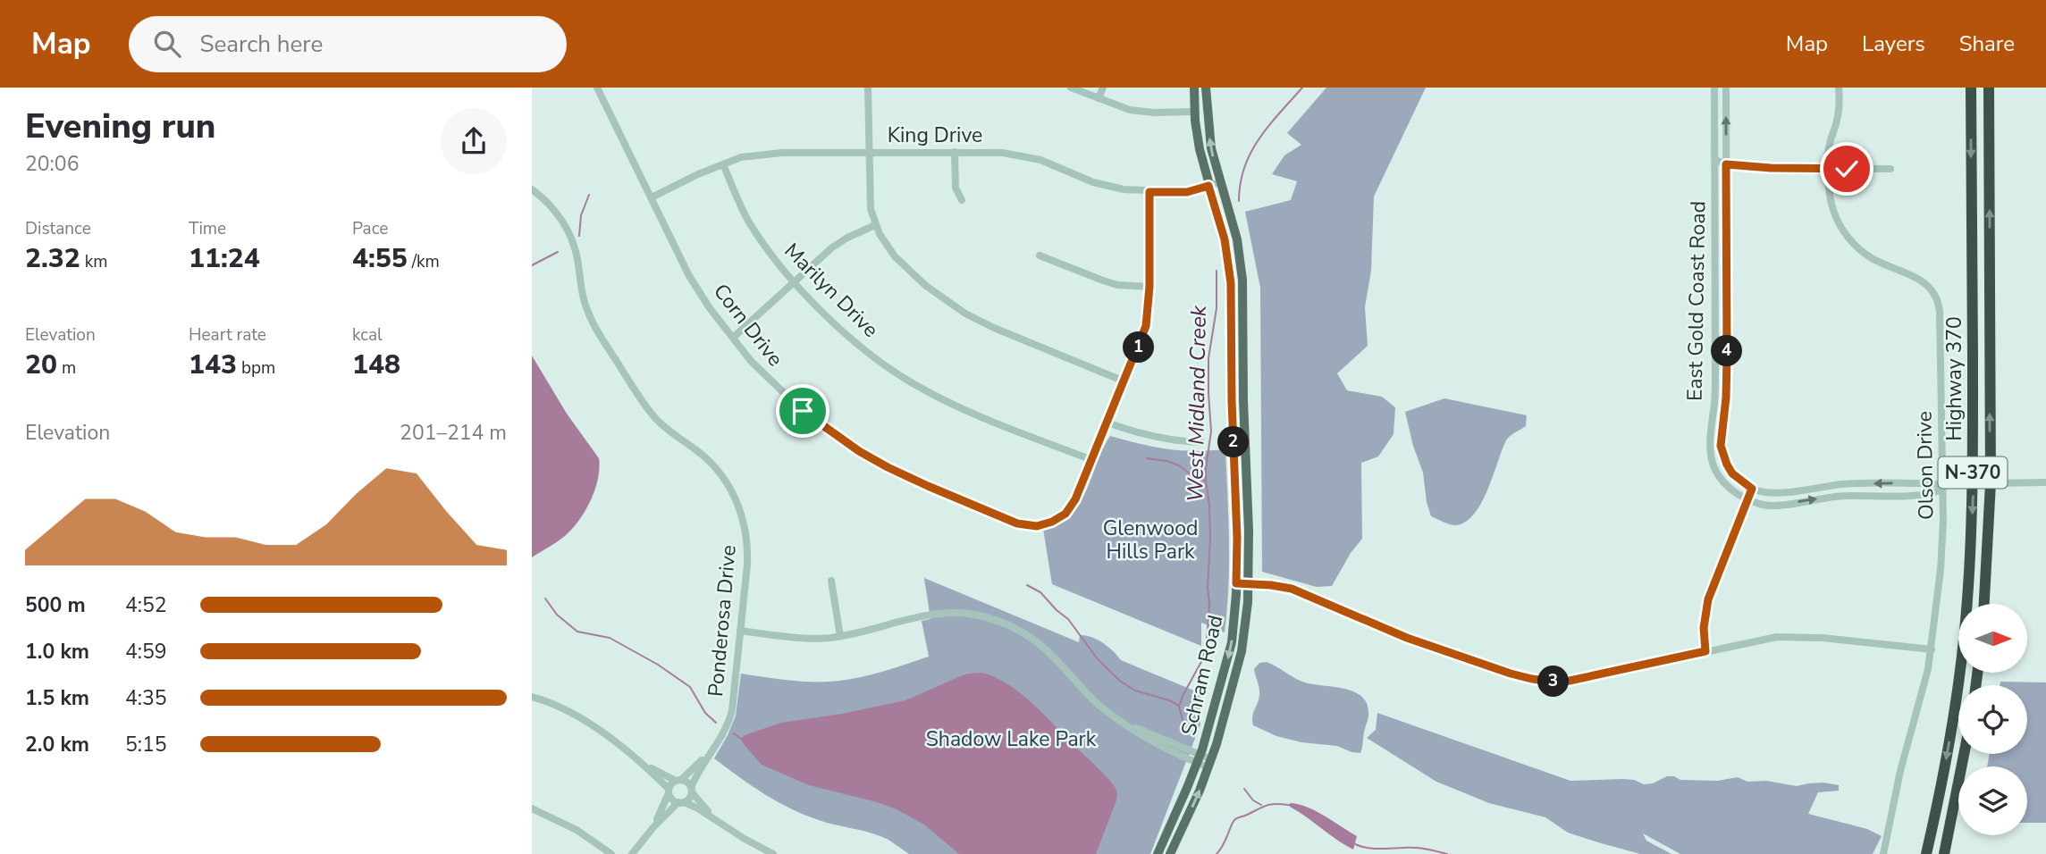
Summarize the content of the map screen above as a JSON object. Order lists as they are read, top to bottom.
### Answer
{
  "streets": {
    "highway": ["Highway 370", "N-370"],
    "main road": ["Schram Road"],
    "street": [
      "King Drive",
      "Marilyn Drive",
      "East Gold Coast Road",
      "Corn Drive",
      "Olson Drive",
      "Ponderosa Drive"
    ]
  },
  "crossings": [
    ["King Drive", "Marilyn Drive"],
    ["King Drive", "Corn Drive"],
    ["King Drive", "Schram Road"],
    ["Marilyn Drive", "Corn Drive"]
  ],
  "water": ["West Midland Creek"],
  "parks": ["Glenwood Hills Park", "Shadow Lake Park"],
  "north": "right",
  "page": {
    "header": "Map",
    "search": "Search here",
    "nav": ["Map", "Layers", "Share"],
    "heading": ["Evening run", "20:06"],
    "stats": [
      ["Distance", "2.32 km"],
      ["Time", "11:24"],
      ["Pace", "4:55 /km"],
      ["Elevation", "20 m"],
      ["Heart rate", "143 bpm"],
      ["kcal", "148"]
    ],
    "pins": [
      "1",
      "4",
      "2",
      "3"
    ],
    "chart": ["Elevation", "201–214 m"],
    "list": [
      {
        "name": "500 m",
        "note": "4:52"
      },
      {
        "name": "1.0 km",
        "note": "4:59"
      },
      {
        "name": "1.5 km",
        "note": "4:35"
      },
      {
        "name": "2.0 km",
        "note": "5:15"
      }
    ]
  }
}
